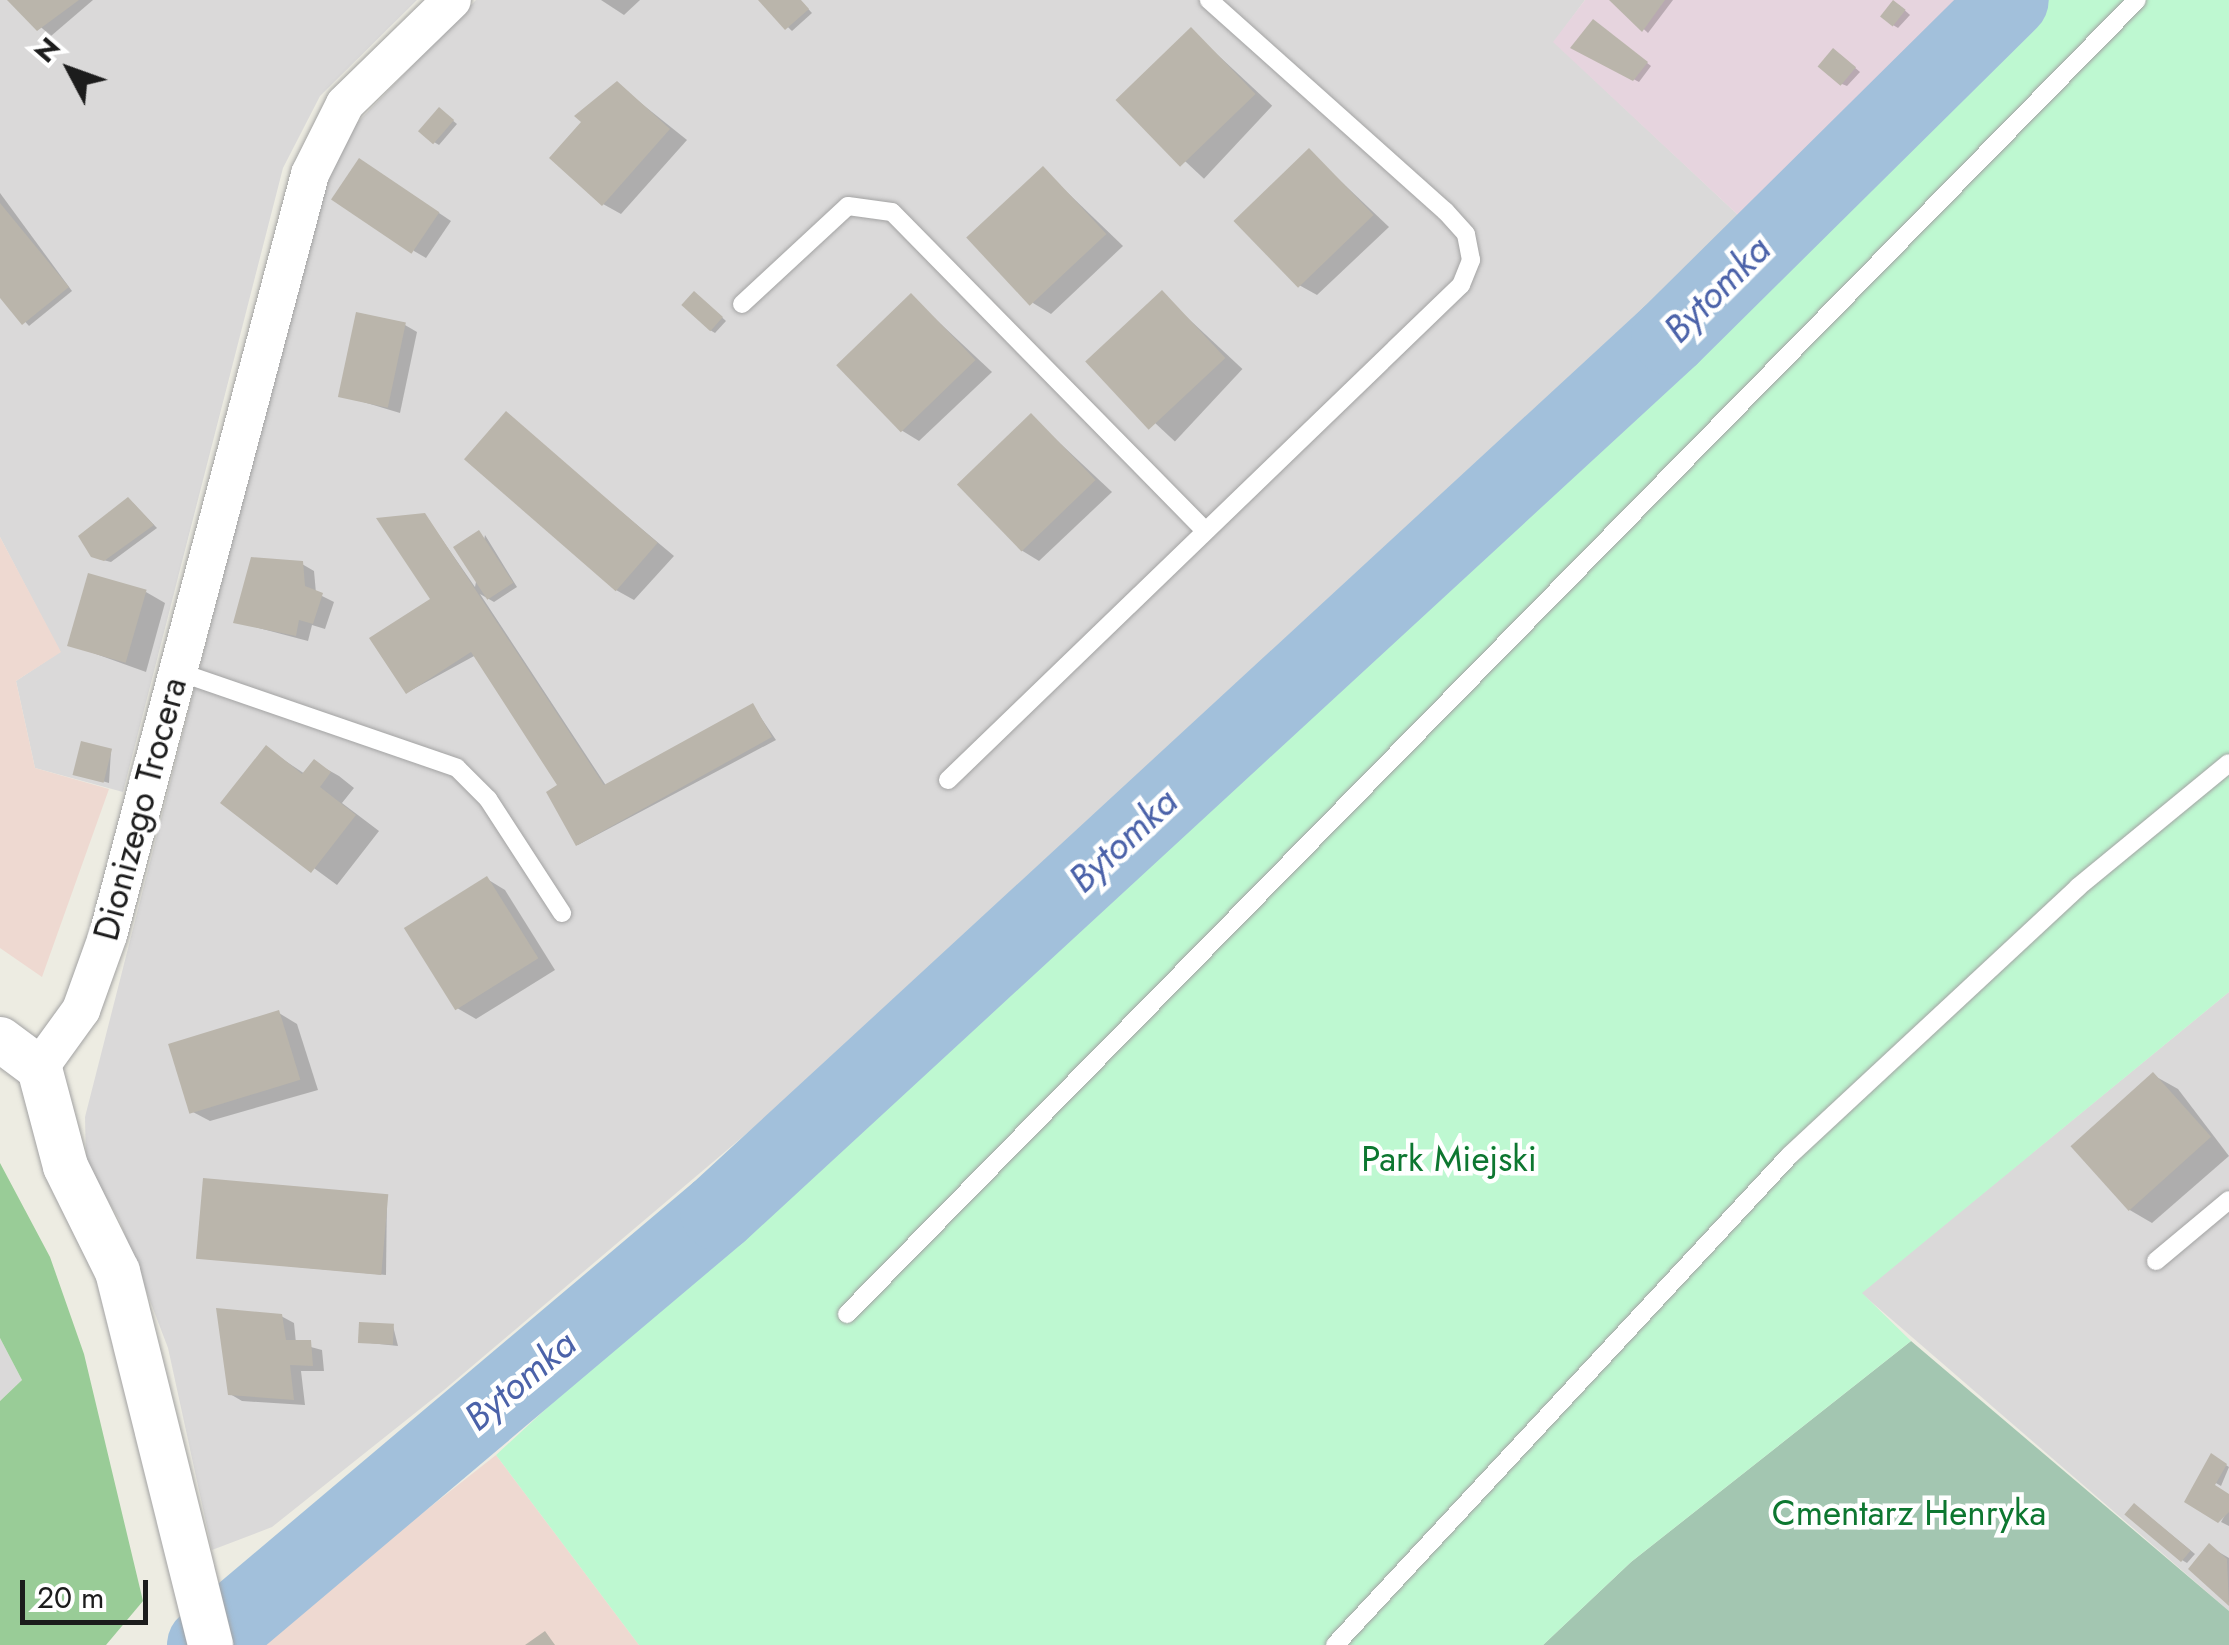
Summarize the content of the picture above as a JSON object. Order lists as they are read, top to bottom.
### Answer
{
  "streets": {
    "street": ["Dionizego Trocera"]
  },
  "water": ["Bytomka"],
  "parks": ["Park Miejski", "Cmentarz Henryka"],
  "scale_bar": "20 m",
  "north": "top left"
}
